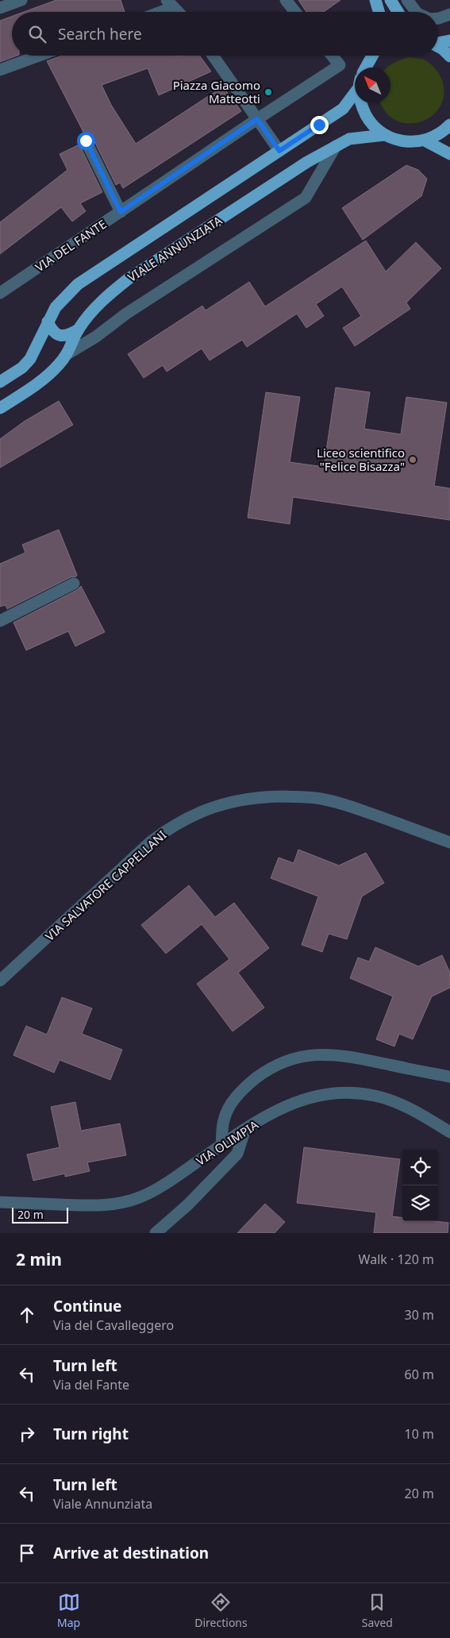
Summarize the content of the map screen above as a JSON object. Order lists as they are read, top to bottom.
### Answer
{
  "streets": {
    "main road": ["VIALE ANNUNZIATA"],
    "street": ["VIA DEL FANTE", "VIA SALVATORE CAPPELLANI", "VIA OLIMPIA"]
  },
  "places": ["Piazza Giacomo Matteotti", "Liceo scientifico \"Felice Bisazza\""],
  "scale_bar": "20 m",
  "north": "top left",
  "page": {
    "search": "Search here",
    "scale": "20 m",
    "heading": ["2 min", "Walk · 120 m"],
    "list": [
      ["Continue", "Via del Cavalleggero", "30 m"],
      ["Turn left", "Via del Fante", "60 m"],
      ["Turn right", "10 m"],
      ["Turn left", "Viale Annunziata", "20 m"],
      "Arrive at destination"
    ],
    "nav": ["Map", "Directions", "Saved"]
  }
}
